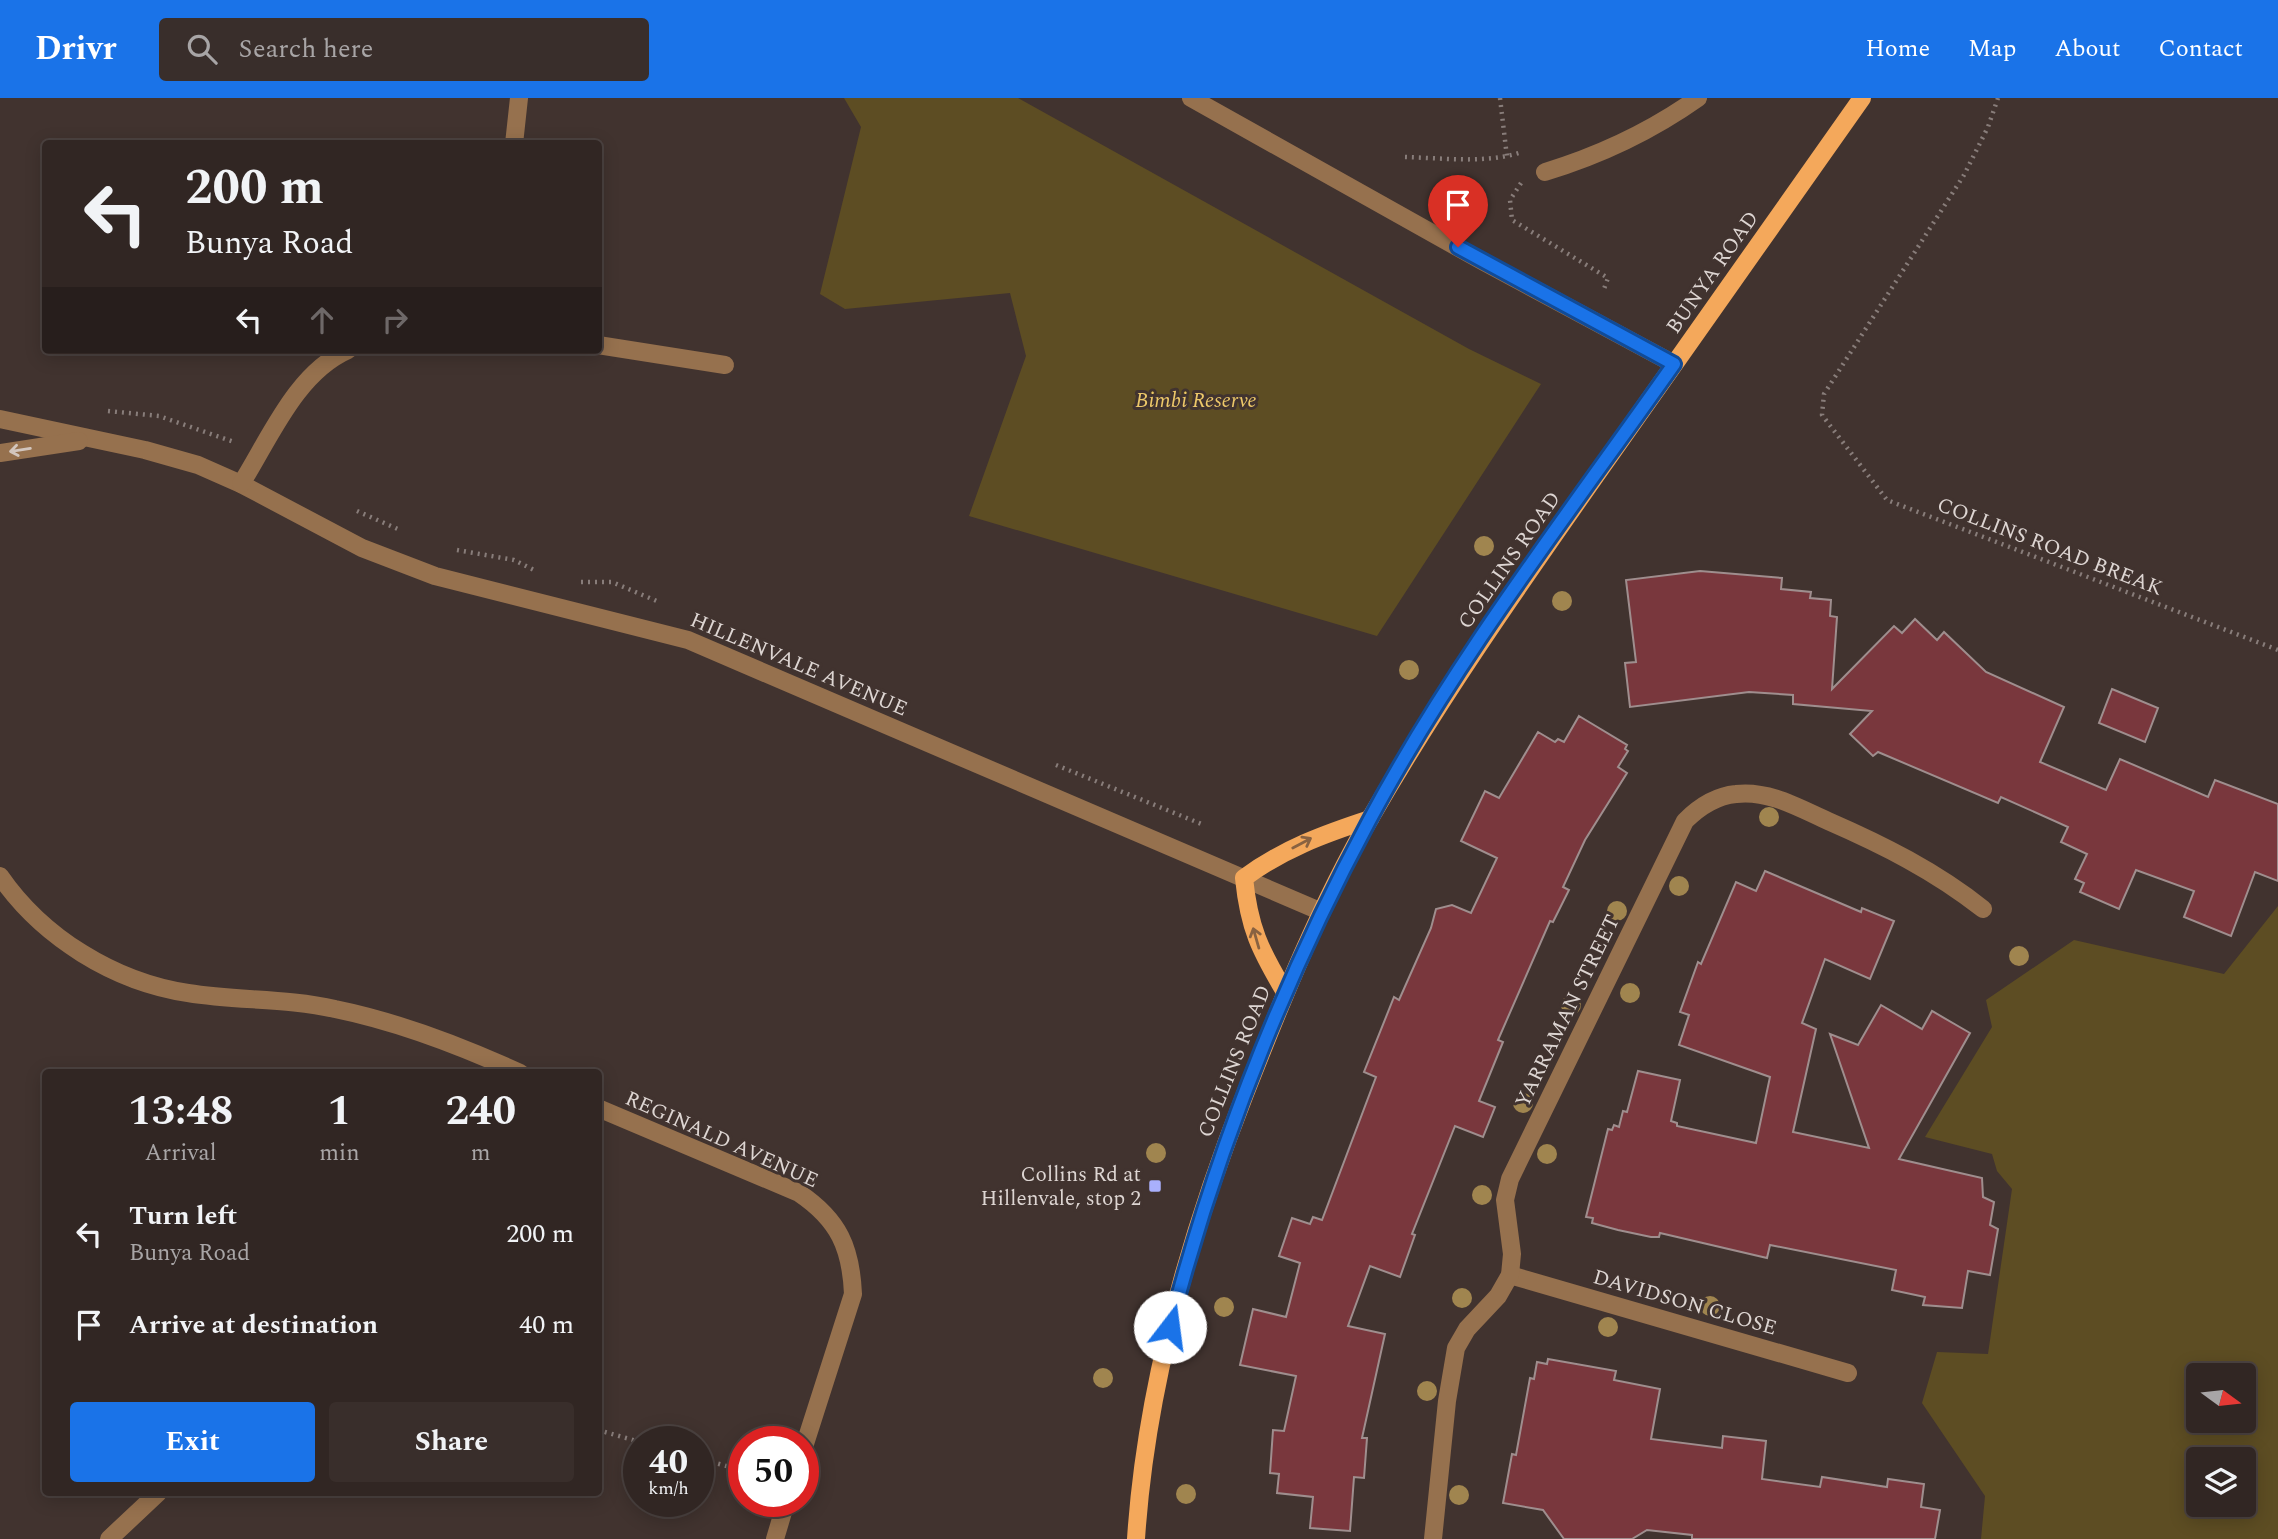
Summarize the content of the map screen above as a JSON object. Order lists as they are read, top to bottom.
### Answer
{
  "streets": {
    "main road": ["BUNYA ROAD", "COLLINS ROAD"],
    "street": [
      "HILLENVALE AVENUE",
      "YARRAMAN STREET",
      "REGINALD AVENUE",
      "DAVIDSON CLOSE"
    ],
    "path": ["COLLINS ROAD BREAK"]
  },
  "crossings": [
    ["BUNYA ROAD", "COLLINS ROAD"],
    ["COLLINS ROAD", "HILLENVALE AVENUE"],
    ["YARRAMAN STREET", "DAVIDSON CLOSE"]
  ],
  "parks": ["Bimbi Reserve"],
  "places": {
    "transit": ["Collins Rd at Hillenvale, stop 2"]
  },
  "north": "right",
  "page": {
    "header": "Drivr",
    "search": "Search here",
    "nav": [
      "Home",
      "Map",
      "About",
      "Contact"
    ],
    "turn": ["200 m", "Bunya Road"],
    "eta": [
      "13:48",
      "Arrival",
      "1",
      "min",
      "240",
      "m"
    ],
    "list": [
      {
        "name": "Turn left",
        "note": "Bunya Road",
        "value": "200 m"
      },
      {
        "name": "Arrive at destination",
        "value": "40 m"
      }
    ],
    "buttons": ["Exit", "Share"],
    "speed": "40 km/h",
    "limit": "50"
  }
}
